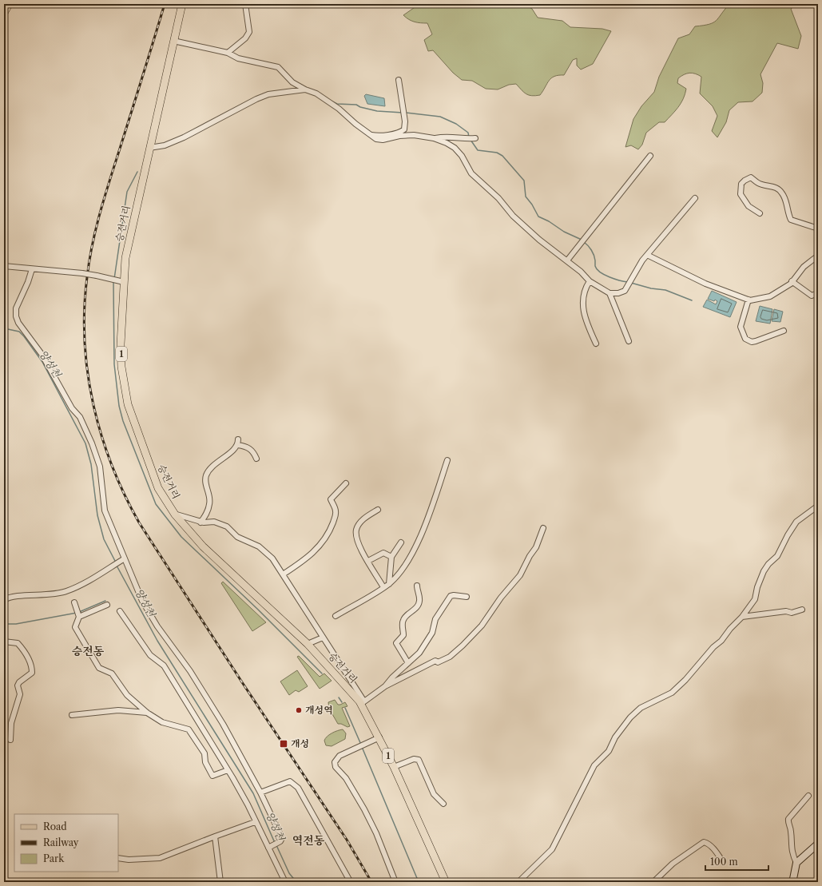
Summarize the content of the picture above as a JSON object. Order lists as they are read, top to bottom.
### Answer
{
  "streets": {
    "main road": ["승전거리", "1"]
  },
  "districts": ["승전동", "역전동"],
  "water": ["양성천"],
  "places": {
    "other": ["개성역"],
    "transit": ["개성"]
  },
  "legend": ["Road", "Railway", "Park"],
  "scale_bar": "100 m"
}
